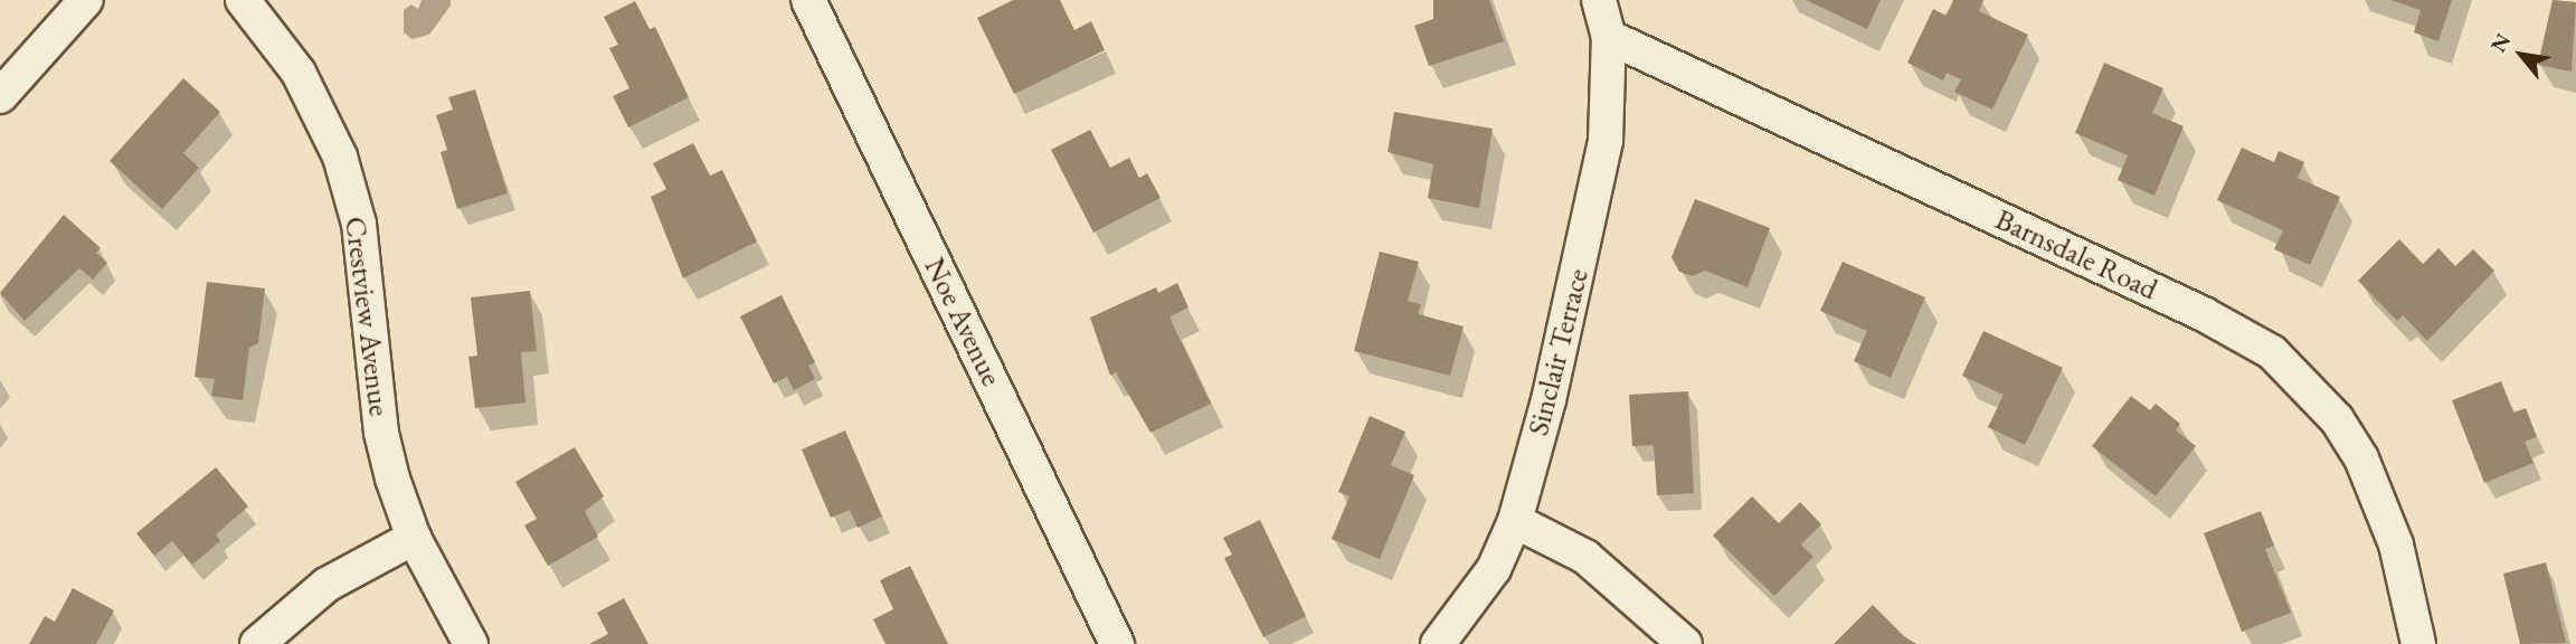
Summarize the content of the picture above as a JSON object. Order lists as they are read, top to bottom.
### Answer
{
  "streets": {
    "street": [
      "Barnsdale Road",
      "Crestview Avenue",
      "Noe Avenue",
      "Sinclair Terrace"
    ]
  },
  "crossings": [
    ["Barnsdale Road", "Sinclair Terrace"]
  ],
  "north": "top left"
}
